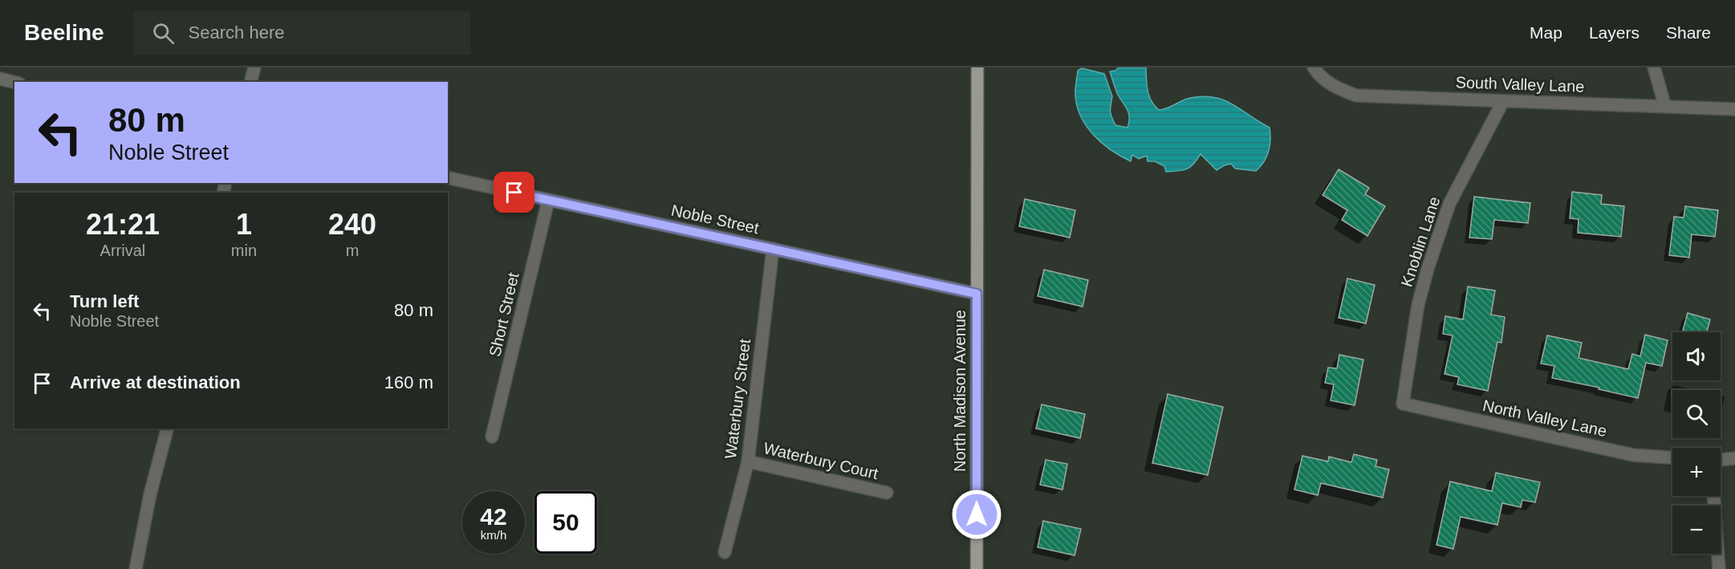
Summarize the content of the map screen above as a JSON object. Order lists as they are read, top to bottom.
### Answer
{
  "streets": {
    "main road": ["North Madison Avenue"],
    "street": [
      "South Valley Lane",
      "Noble Street",
      "Knoblin Lane",
      "Short Street",
      "Waterbury Street",
      "North Valley Lane",
      "Waterbury Court"
    ]
  },
  "crossings": [
    ["South Valley Lane", "Knoblin Lane"],
    ["Noble Street", "Short Street"],
    ["Noble Street", "North Madison Avenue"],
    ["Noble Street", "Waterbury Street"],
    ["Knoblin Lane", "North Valley Lane"],
    ["Waterbury Street", "Waterbury Court"]
  ],
  "page": {
    "header": "Beeline",
    "search": "Search here",
    "nav": ["Map", "Layers", "Share"],
    "turn": ["80 m", "Noble Street"],
    "eta": [
      "21:21",
      "Arrival",
      "1",
      "min",
      "240",
      "m"
    ],
    "list": [
      {
        "name": "Turn left",
        "note": "Noble Street",
        "value": "80 m"
      },
      {
        "name": "Arrive at destination",
        "value": "160 m"
      }
    ],
    "map_buttons": ["+", "−"],
    "speed": "42 km/h",
    "limit": "50"
  }
}
